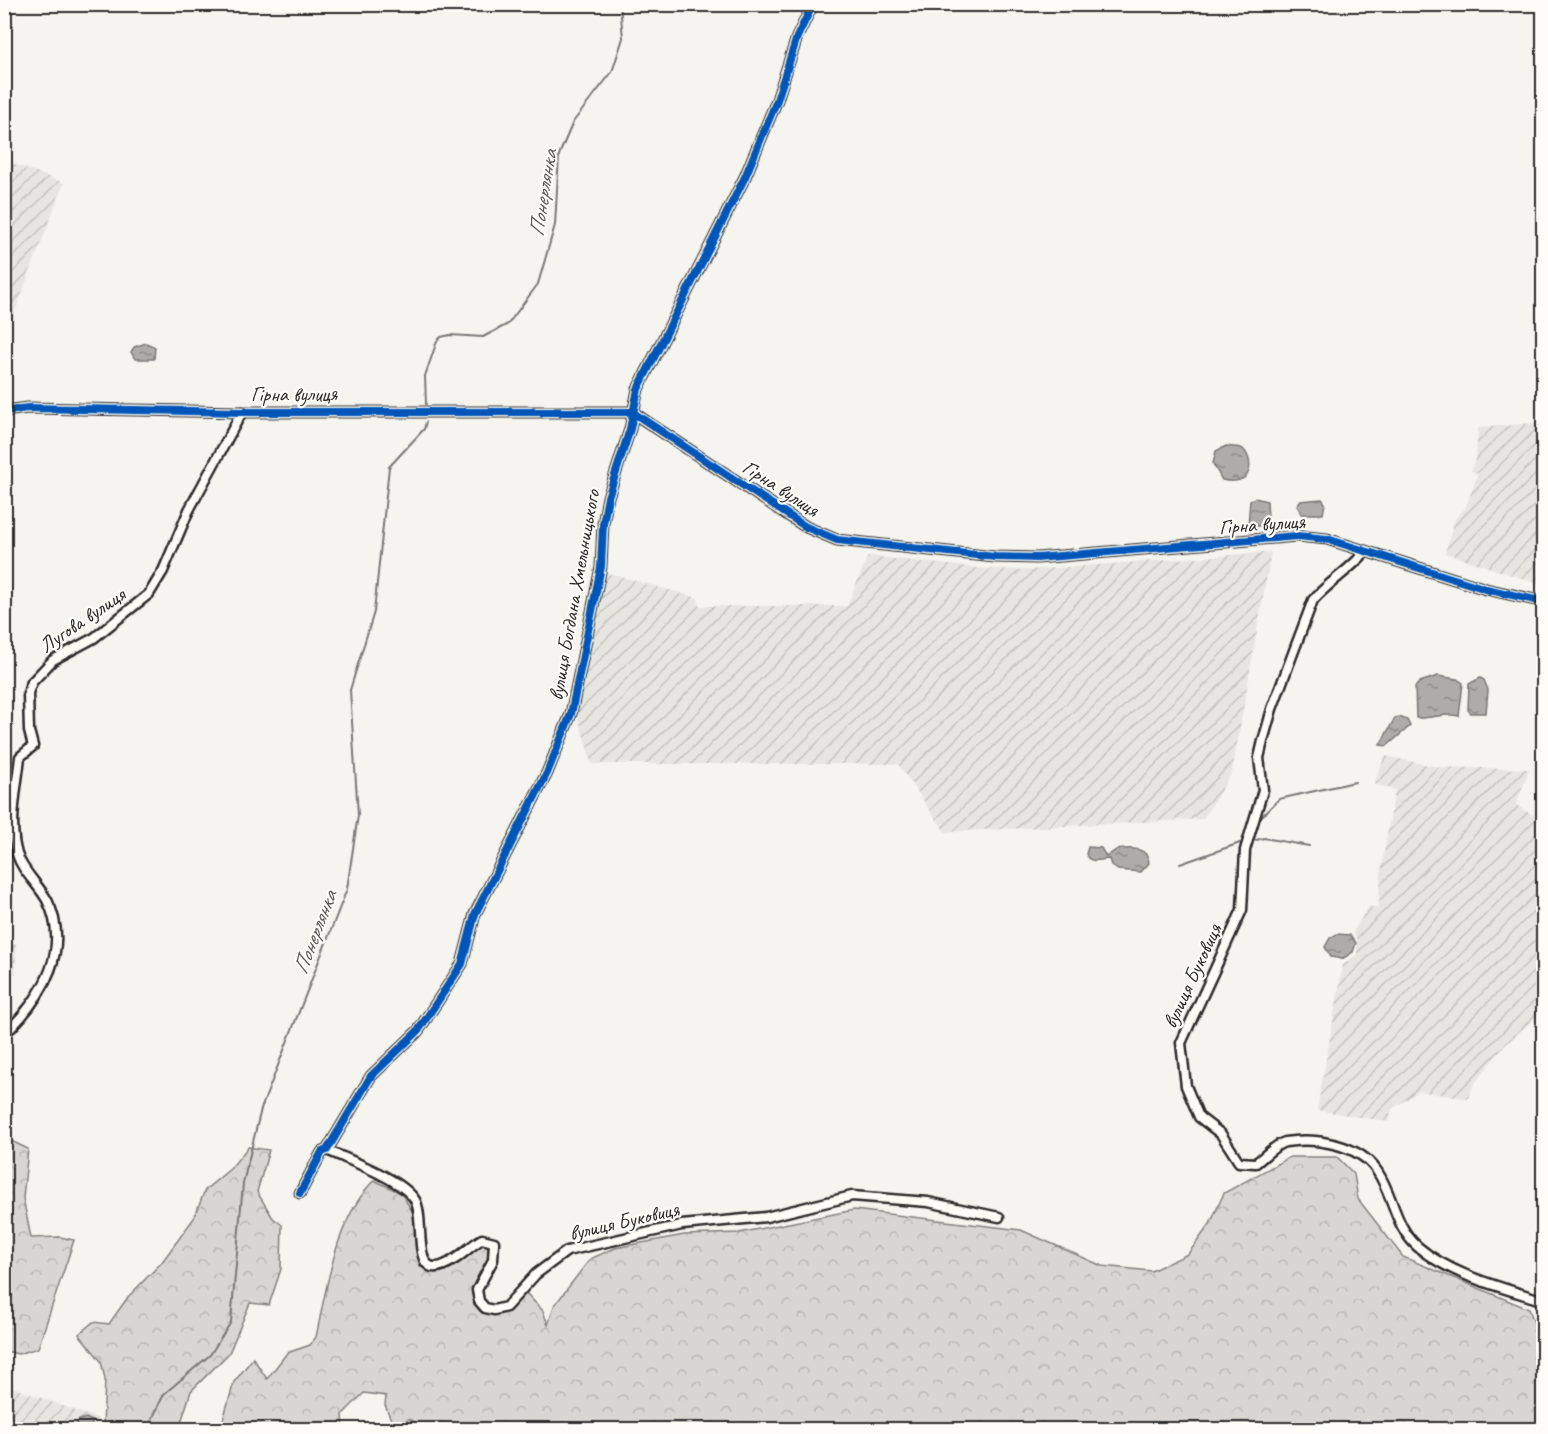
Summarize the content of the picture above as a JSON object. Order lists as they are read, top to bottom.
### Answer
{
  "streets": {
    "street": [
      "Гірна вулиця",
      "вулиця Богдана Хмельницького",
      "Лугова вулиця",
      "вулиця Буковиця"
    ]
  },
  "crossings": [
    ["Гірна вулиця", "вулиця Богдана Хмельницького"],
    ["Гірна вулиця", "Лугова вулиця"],
    ["Гірна вулиця", "вулиця Буковиця"],
    ["вулиця Богдана Хмельницького", "вулиця Буковиця"]
  ],
  "water": ["Понерлянка"]
}
